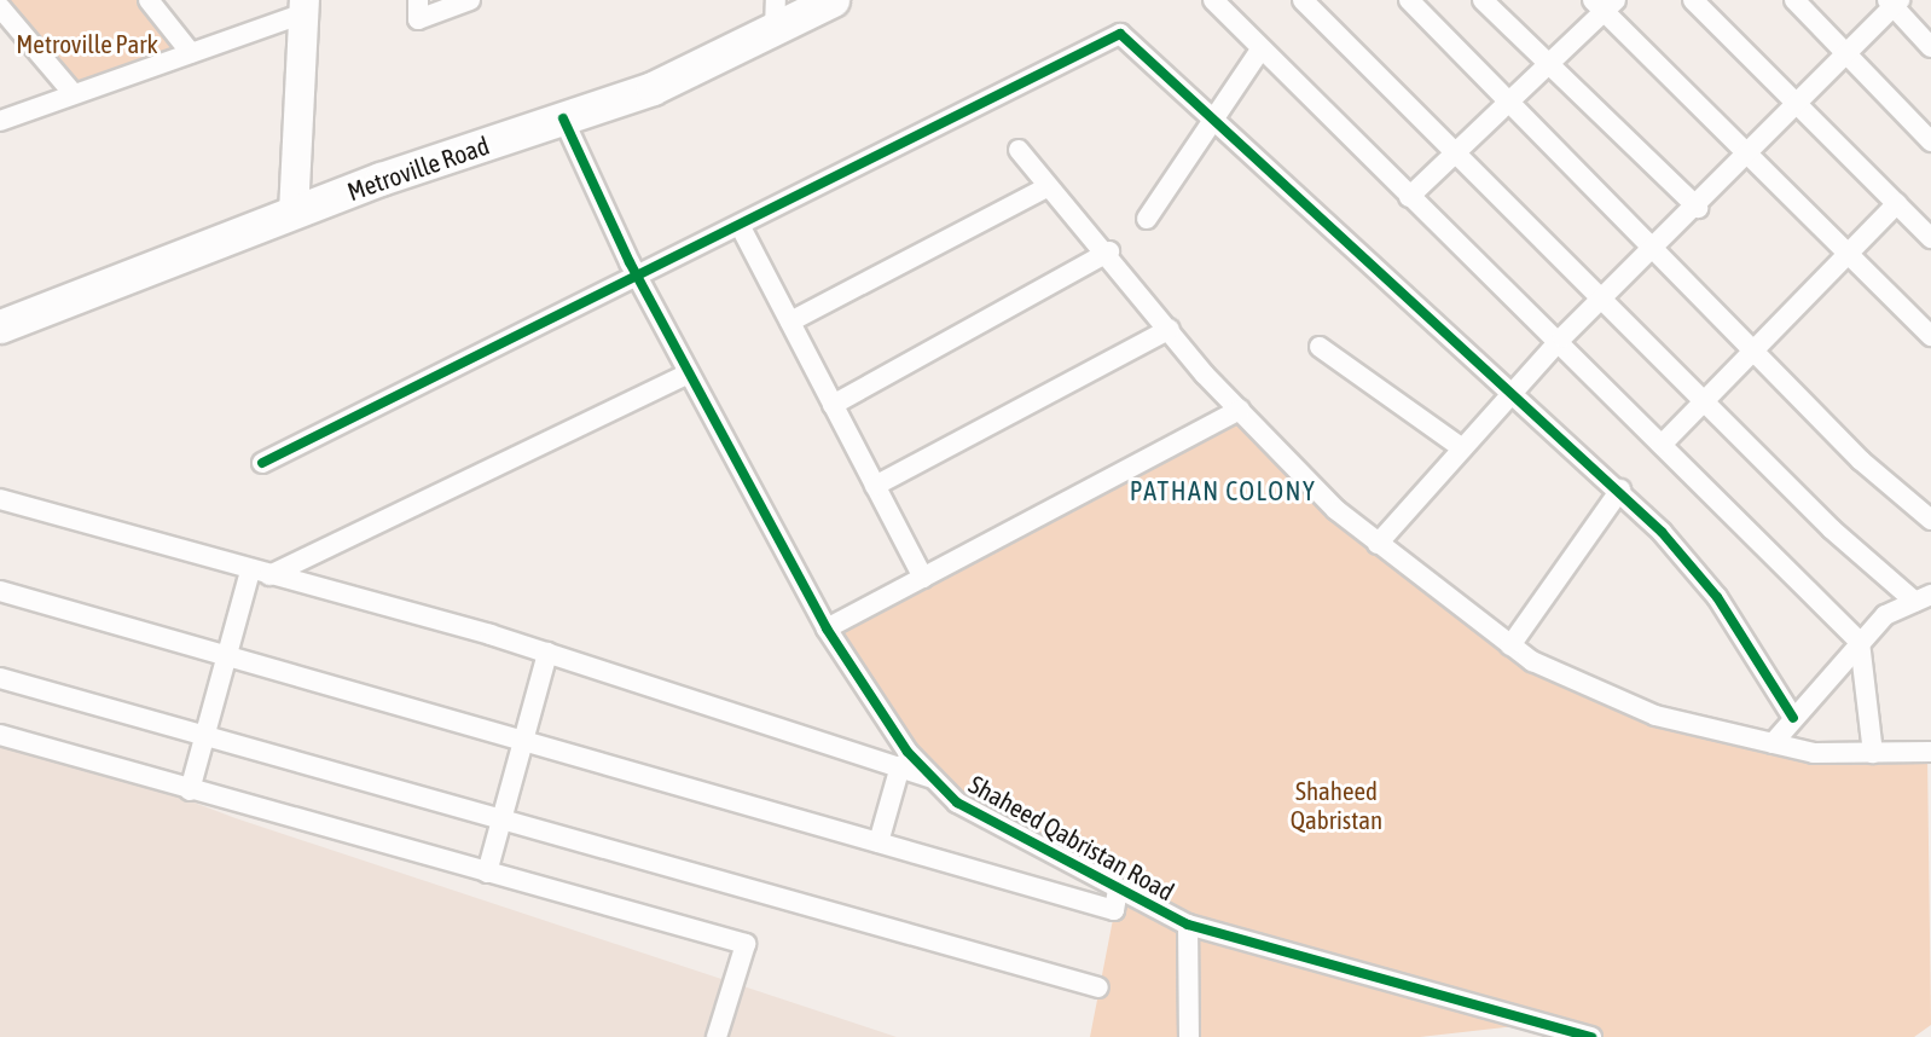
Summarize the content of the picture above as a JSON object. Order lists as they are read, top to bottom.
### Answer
{
  "streets": {
    "main road": ["Metroville Road"],
    "street": ["Shaheed Qabristan Road"]
  },
  "crossings": [
    ["Metroville Road", "Shaheed Qabristan Road"]
  ],
  "districts": ["PATHAN COLONY"],
  "parks": ["Metroville Park", "Shaheed Qabristan"]
}
